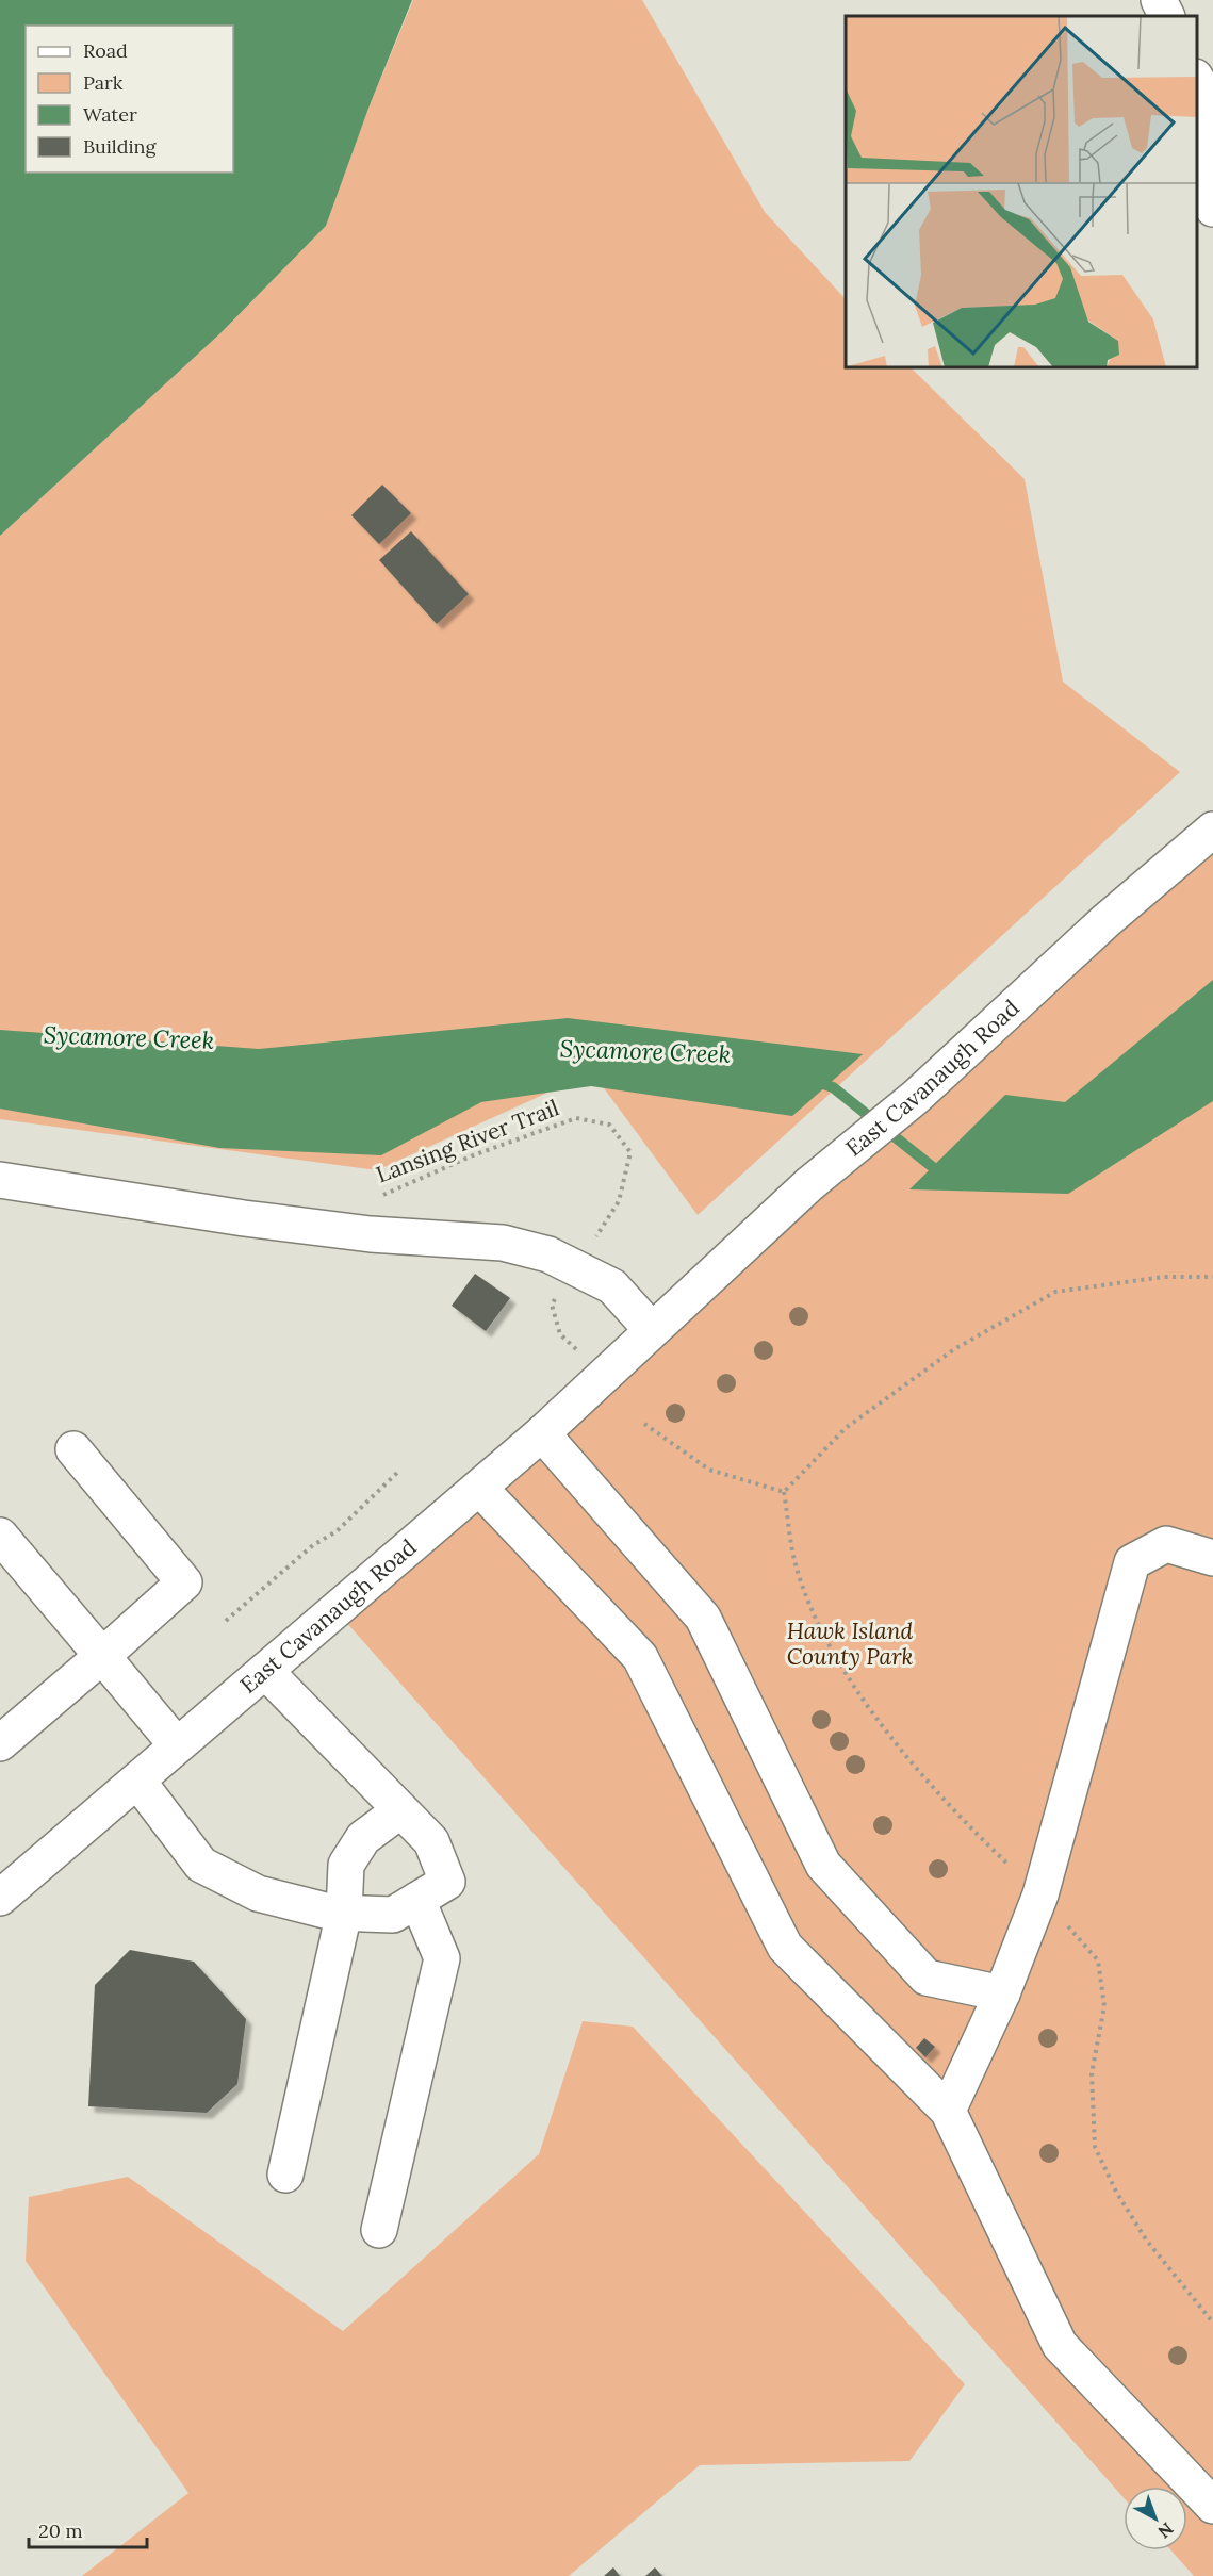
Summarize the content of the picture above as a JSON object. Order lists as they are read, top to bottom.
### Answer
{
  "streets": {
    "street": ["East Cavanaugh Road"],
    "path": ["Lansing River Trail"]
  },
  "water": ["Sycamore Creek"],
  "parks": ["Hawk Island County Park"],
  "legend": [
    "Road",
    "Park",
    "Water",
    "Building"
  ],
  "scale_bar": "20 m",
  "north": "bottom right"
}
